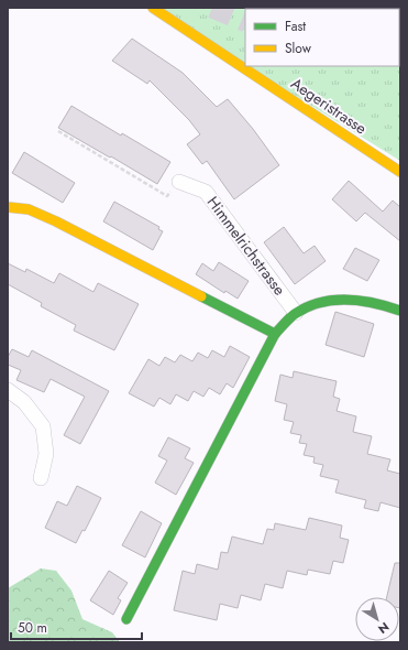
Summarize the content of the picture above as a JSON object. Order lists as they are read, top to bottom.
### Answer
{
  "streets": {
    "street": ["Aegeristrasse", "Himmelrichstrasse"]
  },
  "legend": ["Fast", "Slow"],
  "scale_bar": "50 m",
  "north": "bottom right"
}
